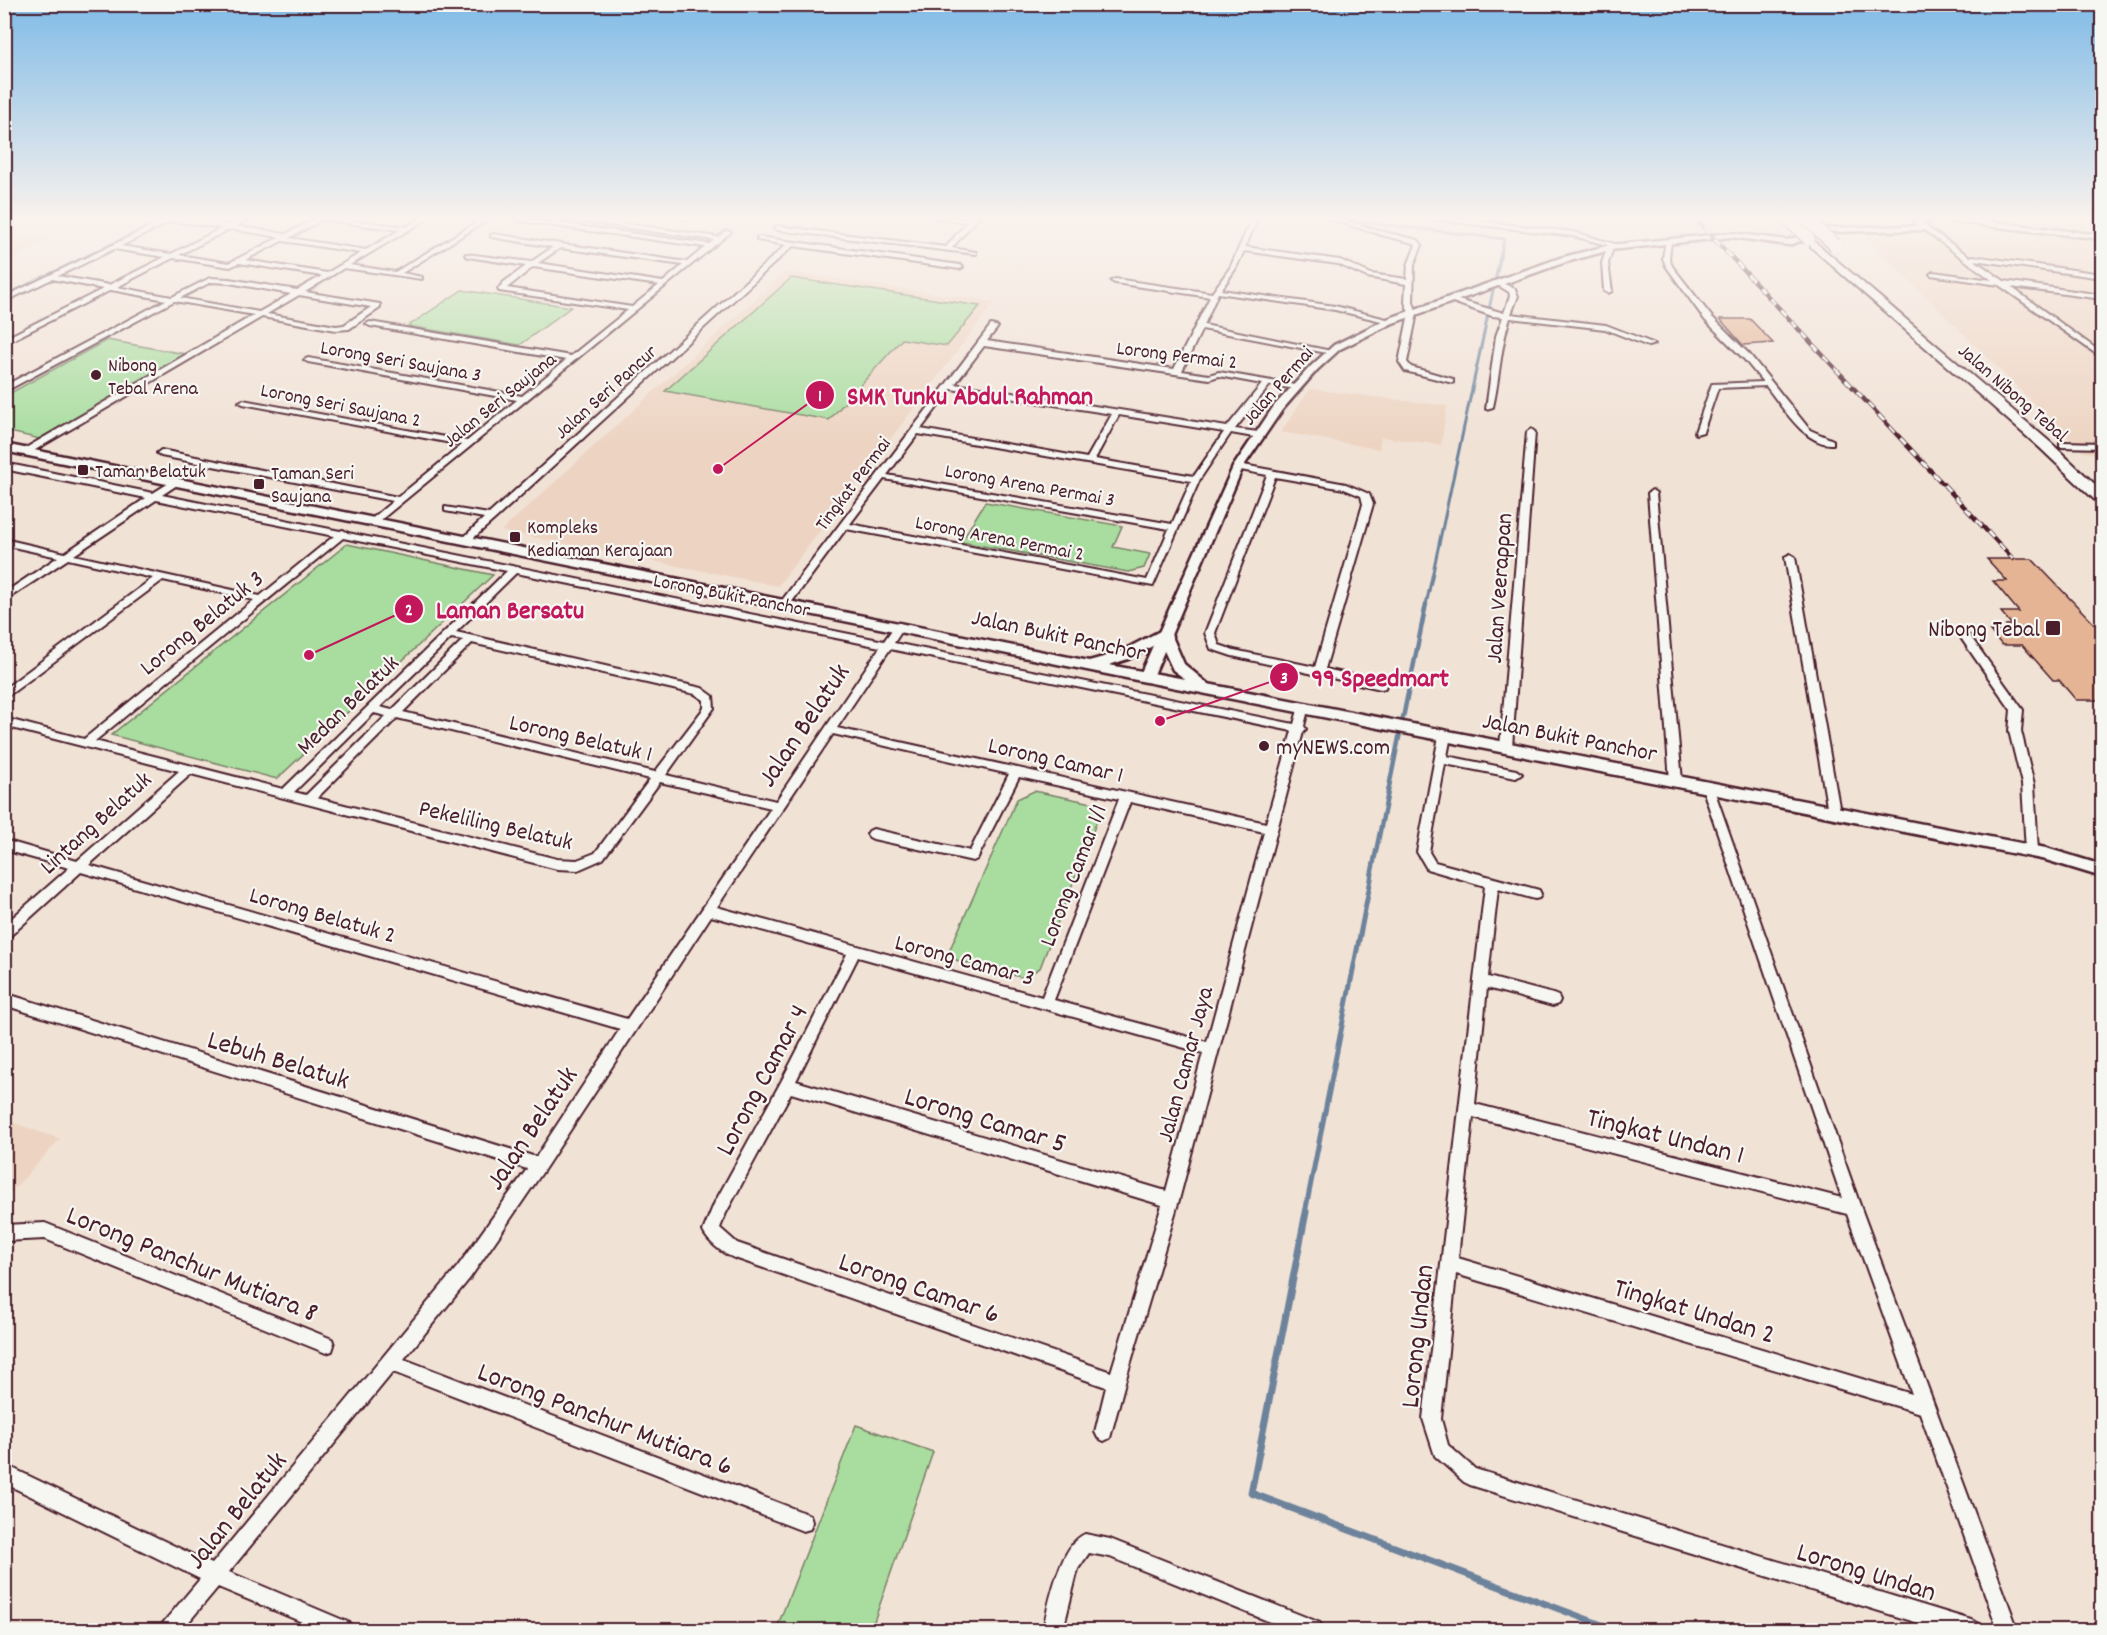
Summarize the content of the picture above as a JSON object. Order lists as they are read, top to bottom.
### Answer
{
  "streets": {
    "highway": ["Jalan Nibong Tebal"],
    "main road": ["Jalan Bukit Panchor"],
    "street": [
      "Lorong Permai 2",
      "Lorong Seri Saujana 3",
      "Jalan Permai",
      "Jalan Seri Pancur",
      "Jalan Seri Saujana",
      "Lorong Seri Saujana 2",
      "Tingkat Permai",
      "Lorong Arena Permai 3",
      "Lorong Arena Permai 2",
      "Jalan Veerappan",
      "Lorong Bukit Panchor",
      "Lorong Belatuk 3",
      "Medan Belatuk",
      "Jalan Belatuk",
      "Lorong Belatuk 1",
      "Lorong Camar 1",
      "Lintang Belatuk",
      "Pekeliling Belatuk",
      "Lorong Camar 1/1",
      "Lorong Belatuk 2",
      "Lorong Camar 3",
      "Lebuh Belatuk",
      "Jalan Camar Jaya",
      "Lorong Camar 4",
      "Lorong Camar 5",
      "Tingkat Undan 1",
      "Lorong Panchur Mutiara 8",
      "Lorong Camar 6",
      "Tingkat Undan 2",
      "Lorong Undan",
      "Lorong Panchur Mutiara 6"
    ]
  },
  "crossings": [
    ["Lorong Permai 2", "Jalan Permai"],
    ["Lorong Permai 2", "Tingkat Permai"],
    ["Lorong Seri Saujana 3", "Jalan Seri Saujana"],
    ["Jalan Permai", "Jalan Bukit Panchor"],
    ["Jalan Seri Pancur", "Jalan Bukit Panchor"],
    ["Jalan Seri Saujana", "Lorong Seri Saujana 2"],
    ["Jalan Seri Saujana", "Jalan Bukit Panchor"],
    ["Tingkat Permai", "Lorong Arena Permai 3"],
    ["Tingkat Permai", "Lorong Arena Permai 2"],
    ["Tingkat Permai", "Jalan Bukit Panchor"],
    ["Lorong Arena Permai 3", "Lorong Arena Permai 2"],
    ["Jalan Veerappan", "Jalan Bukit Panchor"],
    ["Lorong Bukit Panchor", "Lorong Belatuk 3"],
    ["Lorong Bukit Panchor", "Jalan Bukit Panchor"],
    ["Lorong Bukit Panchor", "Medan Belatuk"],
    ["Lorong Bukit Panchor", "Jalan Belatuk"],
    ["Lorong Belatuk 3", "Pekeliling Belatuk"],
    ["Jalan Bukit Panchor", "Jalan Belatuk"],
    ["Jalan Bukit Panchor", "Jalan Camar Jaya"],
    ["Medan Belatuk", "Lorong Belatuk 1"],
    ["Medan Belatuk", "Pekeliling Belatuk"],
    ["Jalan Belatuk", "Lorong Belatuk 1"],
    ["Jalan Belatuk", "Lorong Camar 1"],
    ["Jalan Belatuk", "Lorong Belatuk 2"],
    ["Jalan Belatuk", "Lorong Camar 3"],
    ["Jalan Belatuk", "Lebuh Belatuk"],
    ["Jalan Belatuk", "Lorong Panchur Mutiara 6"],
    ["Lorong Belatuk 1", "Pekeliling Belatuk"],
    ["Lorong Camar 1", "Lorong Camar 1/1"],
    ["Lorong Camar 1", "Jalan Camar Jaya"],
    ["Lintang Belatuk", "Pekeliling Belatuk"],
    ["Lintang Belatuk", "Lorong Belatuk 2"],
    ["Lorong Camar 1/1", "Lorong Camar 3"],
    ["Lorong Camar 3", "Jalan Camar Jaya"],
    ["Lorong Camar 3", "Lorong Camar 4"],
    ["Jalan Camar Jaya", "Lorong Camar 5"],
    ["Jalan Camar Jaya", "Lorong Camar 6"],
    ["Lorong Camar 4", "Lorong Camar 5"],
    ["Lorong Camar 4", "Lorong Camar 6"],
    ["Tingkat Undan 1", "Lorong Undan"],
    ["Tingkat Undan 2", "Lorong Undan"]
  ],
  "places": {
    "other": [
      "Nibong Tebal Arena",
      "SMK Tunku Abdul Rahman",
      "Laman Bersatu",
      "99 Speedmart",
      "myNEWS.com"
    ],
    "transit": [
      "Taman Belatuk",
      "Taman Seri Saujana",
      "Kompleks Kediaman Kerajaan",
      "Nibong Tebal"
    ]
  }
}
